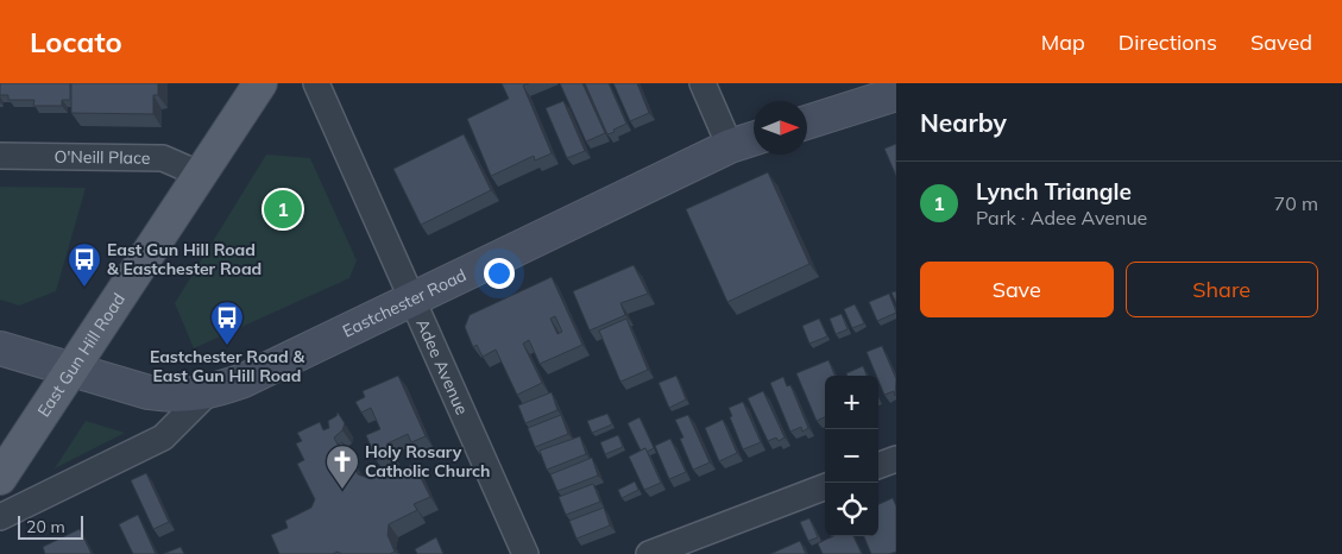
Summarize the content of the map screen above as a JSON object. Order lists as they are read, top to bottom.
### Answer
{
  "streets": {
    "main road": ["Eastchester Road", "East Gun Hill Road"],
    "street": ["O'Neill Place", "Adee Avenue"]
  },
  "crossings": [
    ["O'Neill Place", "East Gun Hill Road"],
    ["Eastchester Road", "East Gun Hill Road"],
    ["Eastchester Road", "Adee Avenue"]
  ],
  "places": {
    "bus stop": ["East Gun Hill Road & Eastchester Road", "Eastchester Road & East Gun Hill Road"],
    "church": ["Holy Rosary Catholic Church"]
  },
  "scale_bar": "20 m",
  "north": "right",
  "page": {
    "header": "Locato",
    "nav": ["Map", "Directions", "Saved"],
    "heading": "Nearby",
    "list": [
      {
        "mark": "1",
        "name": "Lynch Triangle",
        "note": "Park · Adee Avenue",
        "value": "70 m"
      }
    ],
    "pins": "1",
    "buttons": ["Save", "Share"],
    "map_buttons": ["+", "−"],
    "scale": "20 m"
  }
}
